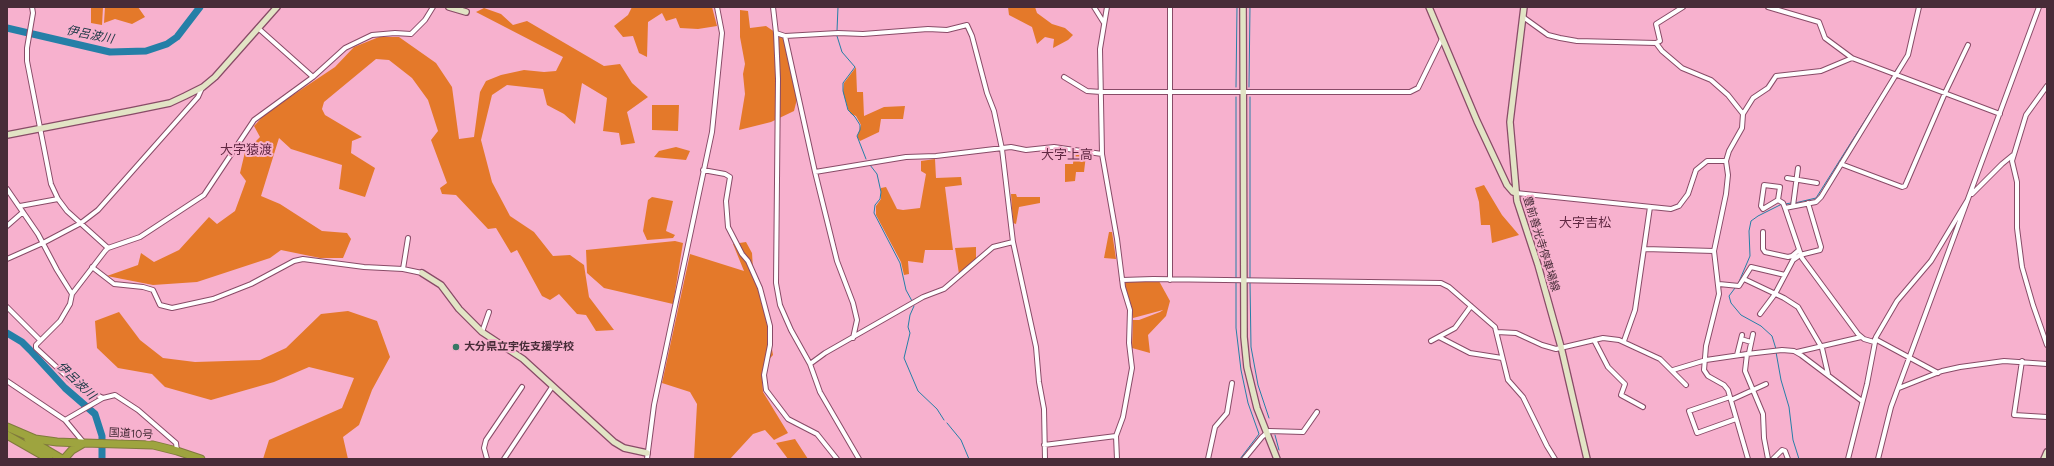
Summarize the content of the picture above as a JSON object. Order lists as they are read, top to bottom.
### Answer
{
  "streets": {
    "highway": ["国道10号"],
    "street": ["豊前善光寺停車場線"]
  },
  "districts": ["大字猿渡", "大字上高", "大字吉松"],
  "water": ["伊呂波川"],
  "places": ["大分県立宇佐支援学校"]
}
